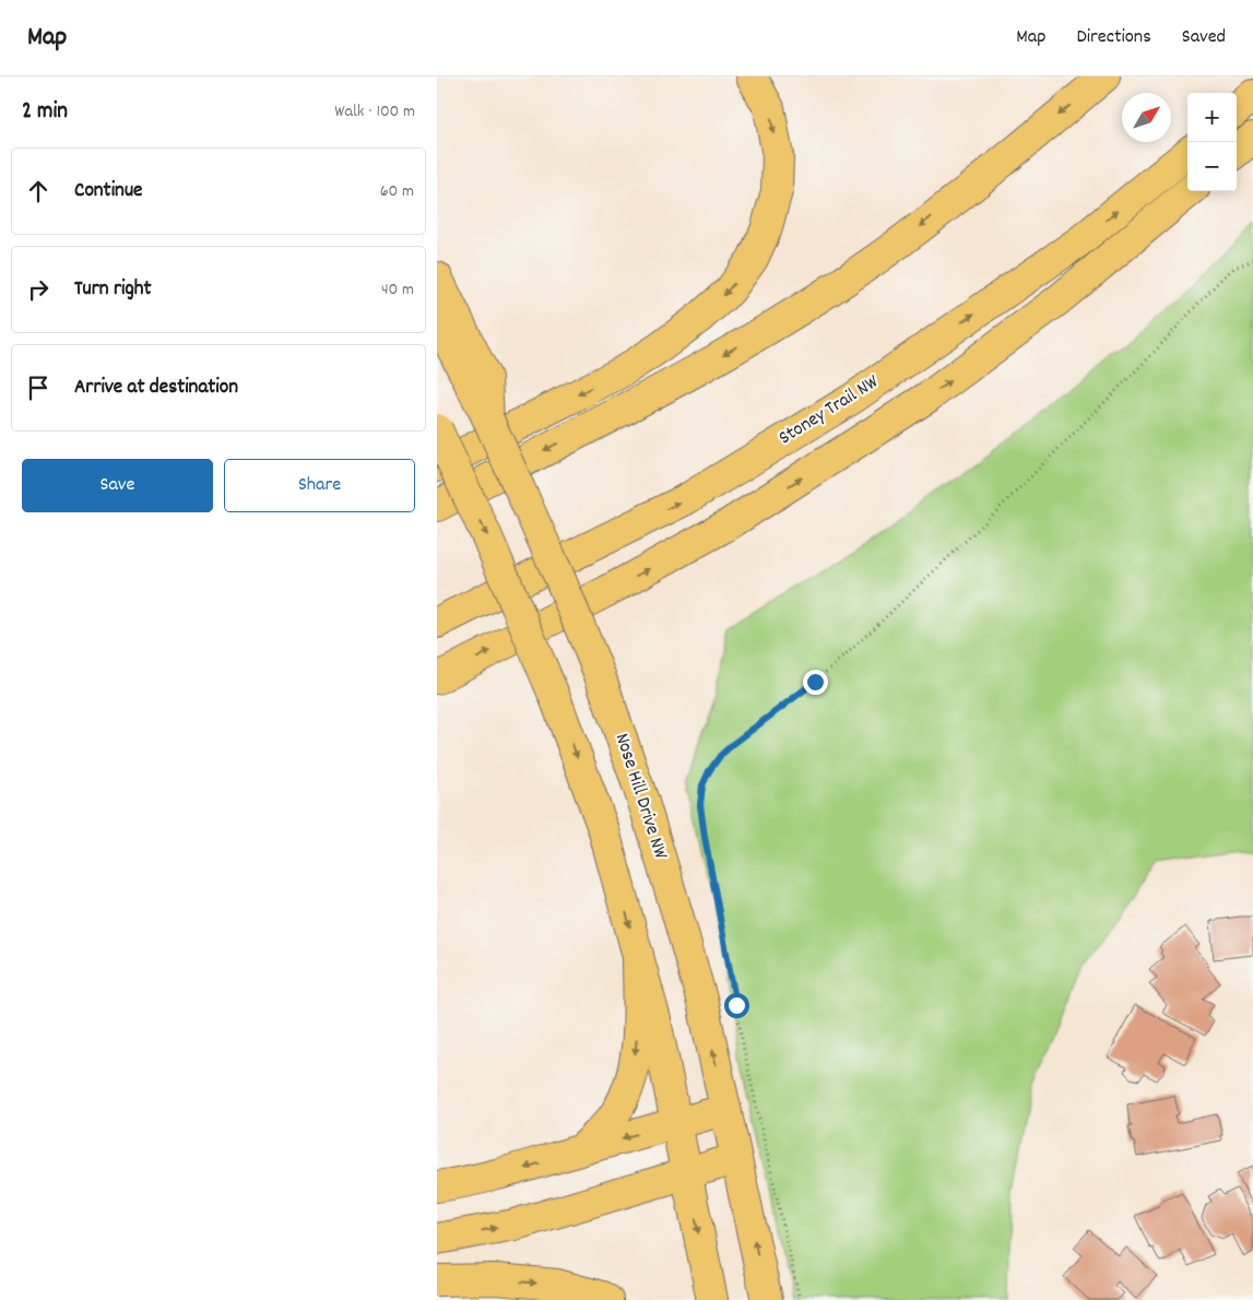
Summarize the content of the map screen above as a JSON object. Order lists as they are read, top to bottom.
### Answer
{
  "streets": {
    "main road": ["Stoney Trail NW", "Nose Hill Drive NW"]
  },
  "north": "top right",
  "page": {
    "header": "Map",
    "nav": ["Map", "Directions", "Saved"],
    "heading": ["2 min", "Walk · 100 m"],
    "map_buttons": ["+", "−"],
    "list": [
      ["Continue", "60 m"],
      ["Turn right", "40 m"],
      "Arrive at destination"
    ],
    "buttons": ["Save", "Share"]
  }
}
